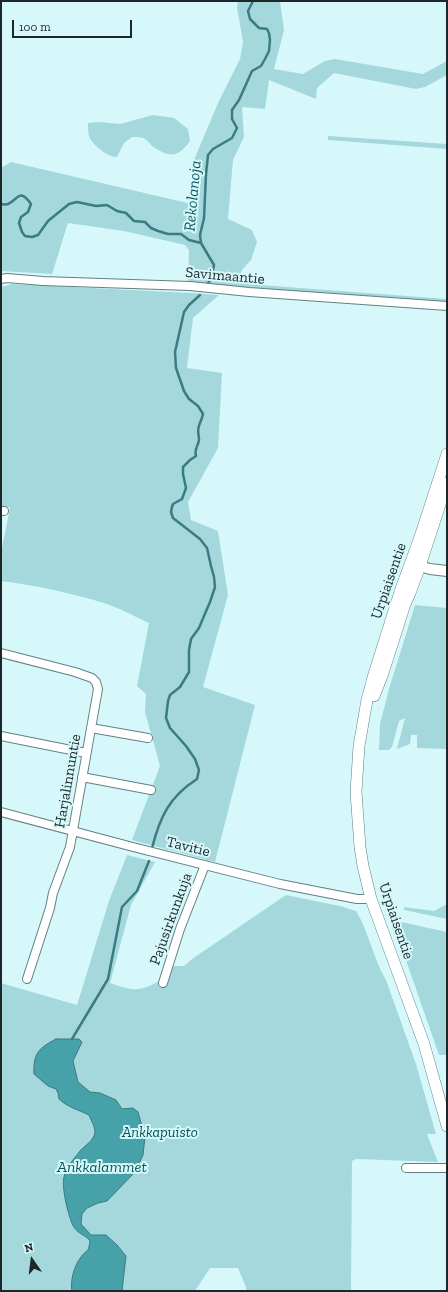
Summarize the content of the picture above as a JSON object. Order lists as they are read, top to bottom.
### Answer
{
  "streets": {
    "main road": ["Urpiaisentie"],
    "street": [
      "Savimaantie",
      "Harjalinnuntie",
      "Tavitie",
      "Pajusirkunkuja"
    ]
  },
  "crossings": [
    ["Urpiaisentie", "Tavitie"],
    ["Harjalinnuntie", "Tavitie"],
    ["Tavitie", "Pajusirkunkuja"]
  ],
  "water": ["Rekolanoja", "Ankkalammet"],
  "parks": ["Ankkapuisto"],
  "scale_bar": "100 m",
  "north": "top"
}
